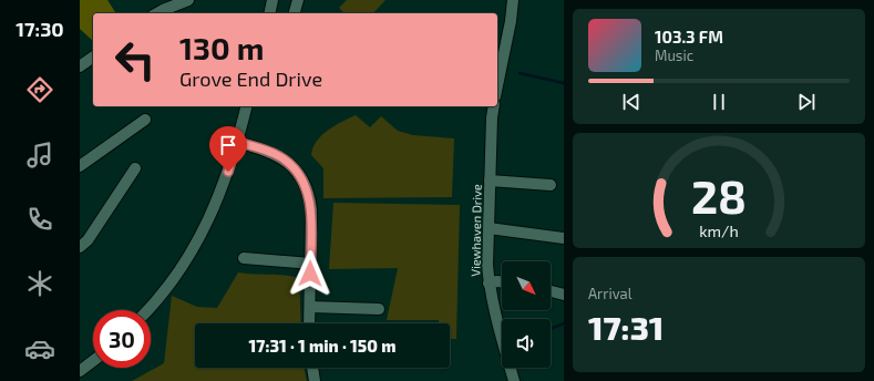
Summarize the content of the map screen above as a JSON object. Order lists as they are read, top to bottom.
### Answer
{
  "streets": {
    "street": ["Viewhaven Drive"]
  },
  "north": "bottom right",
  "page": {
    "tabs": "17:30",
    "turn": ["130 m", "Grove End Drive"],
    "song": ["103.3 FM", "Music"],
    "tile": ["Arrival", "17:31"],
    "limit": "30",
    "trip": "17:31 · 1 min · 150 m",
    "gauge": ["28", "km/h"]
  }
}
